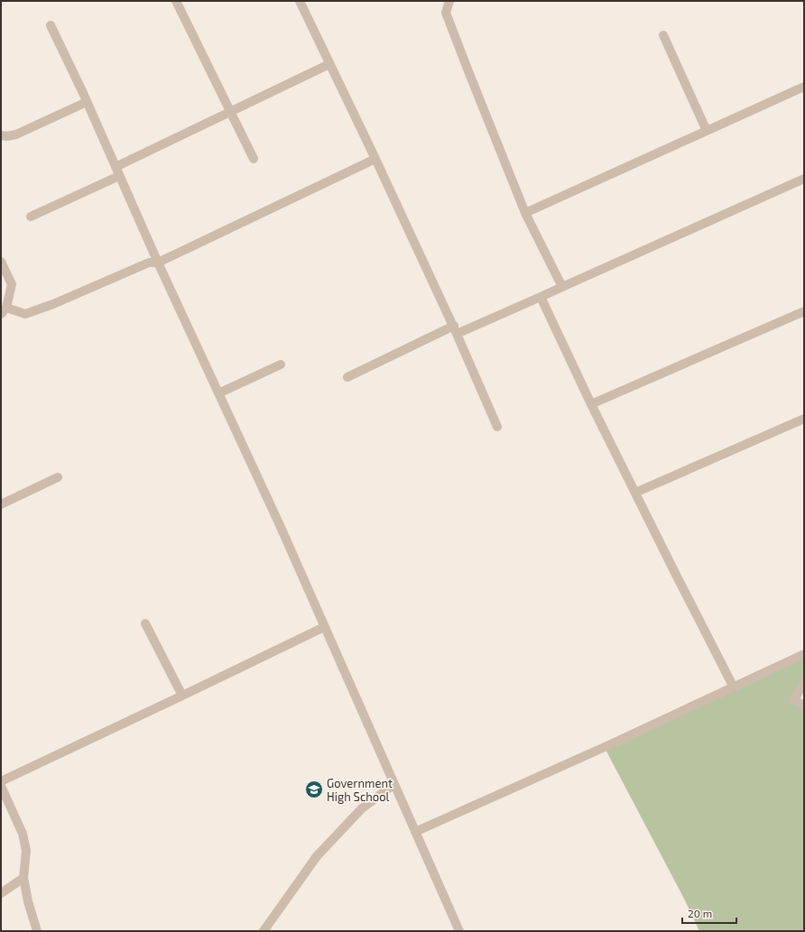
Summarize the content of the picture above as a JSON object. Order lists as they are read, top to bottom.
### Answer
{
  "places": {
    "school or university": ["Government High School"]
  },
  "scale_bar": "20 m"
}
